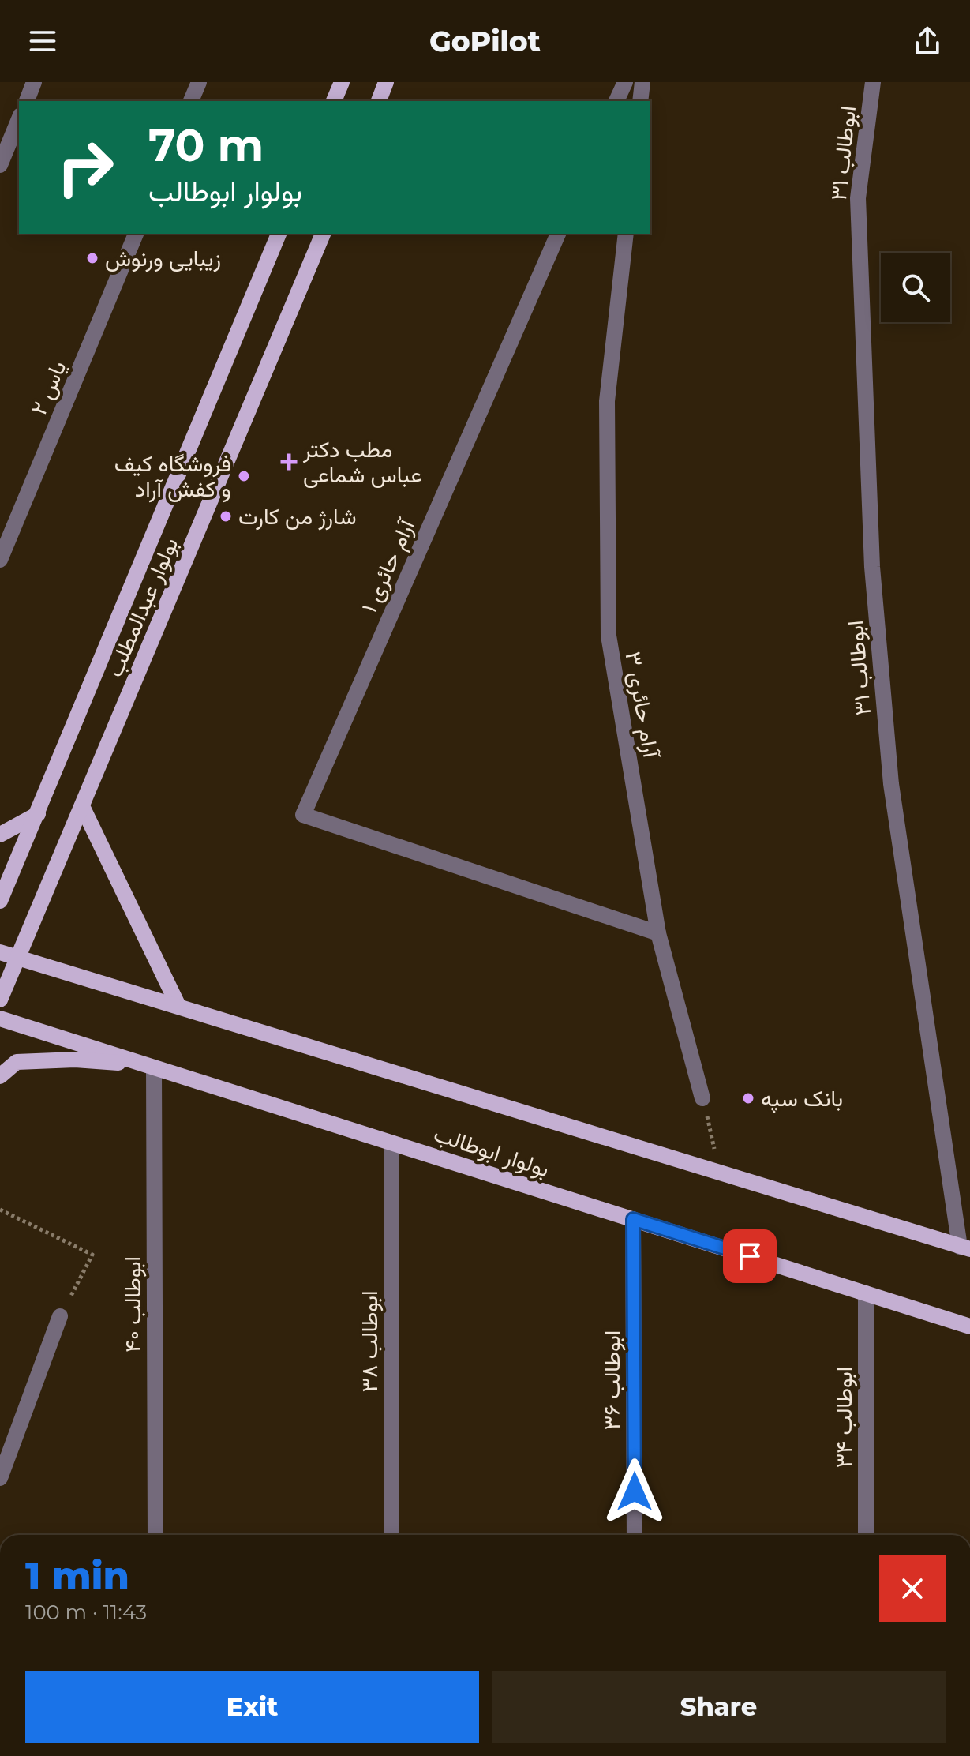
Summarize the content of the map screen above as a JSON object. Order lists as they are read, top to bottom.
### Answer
{
  "streets": {
    "main road": ["بولوار عبدالمطلب", "بولوار ابوطالب"],
    "street": [
      "ابوطالب ۳۱",
      "یاس ۲",
      "آرام حائری ۱",
      "آرام حائری ۳",
      "ابوطالب ۴۰",
      "ابوطالب ۳۸",
      "ابوطالب ۳۶",
      "ابوطالب ۳۴"
    ]
  },
  "crossings": [
    ["ابوطالب ۳۱", "بولوار ابوطالب"],
    ["آرام حائری ۱", "آرام حائری ۳"],
    ["بولوار عبدالمطلب", "بولوار ابوطالب"],
    ["بولوار ابوطالب", "ابوطالب ۴۰"],
    ["بولوار ابوطالب", "ابوطالب ۳۸"],
    ["بولوار ابوطالب", "ابوطالب ۳۶"],
    ["بولوار ابوطالب", "ابوطالب ۳۴"]
  ],
  "places": {
    "other": [
      "زیبایی ورنوش",
      "فروشگاه کیف و کفش آراد",
      "شارژ من کارت",
      "بانک سپه"
    ],
    "health": ["مطب دکتر عباس شماعی"]
  },
  "page": {
    "header": "GoPilot",
    "turn": ["70 m", "بولوار ابوطالب"],
    "heading": ["1 min", "100 m · 11:43"],
    "buttons": ["Exit", "Share"]
  }
}
